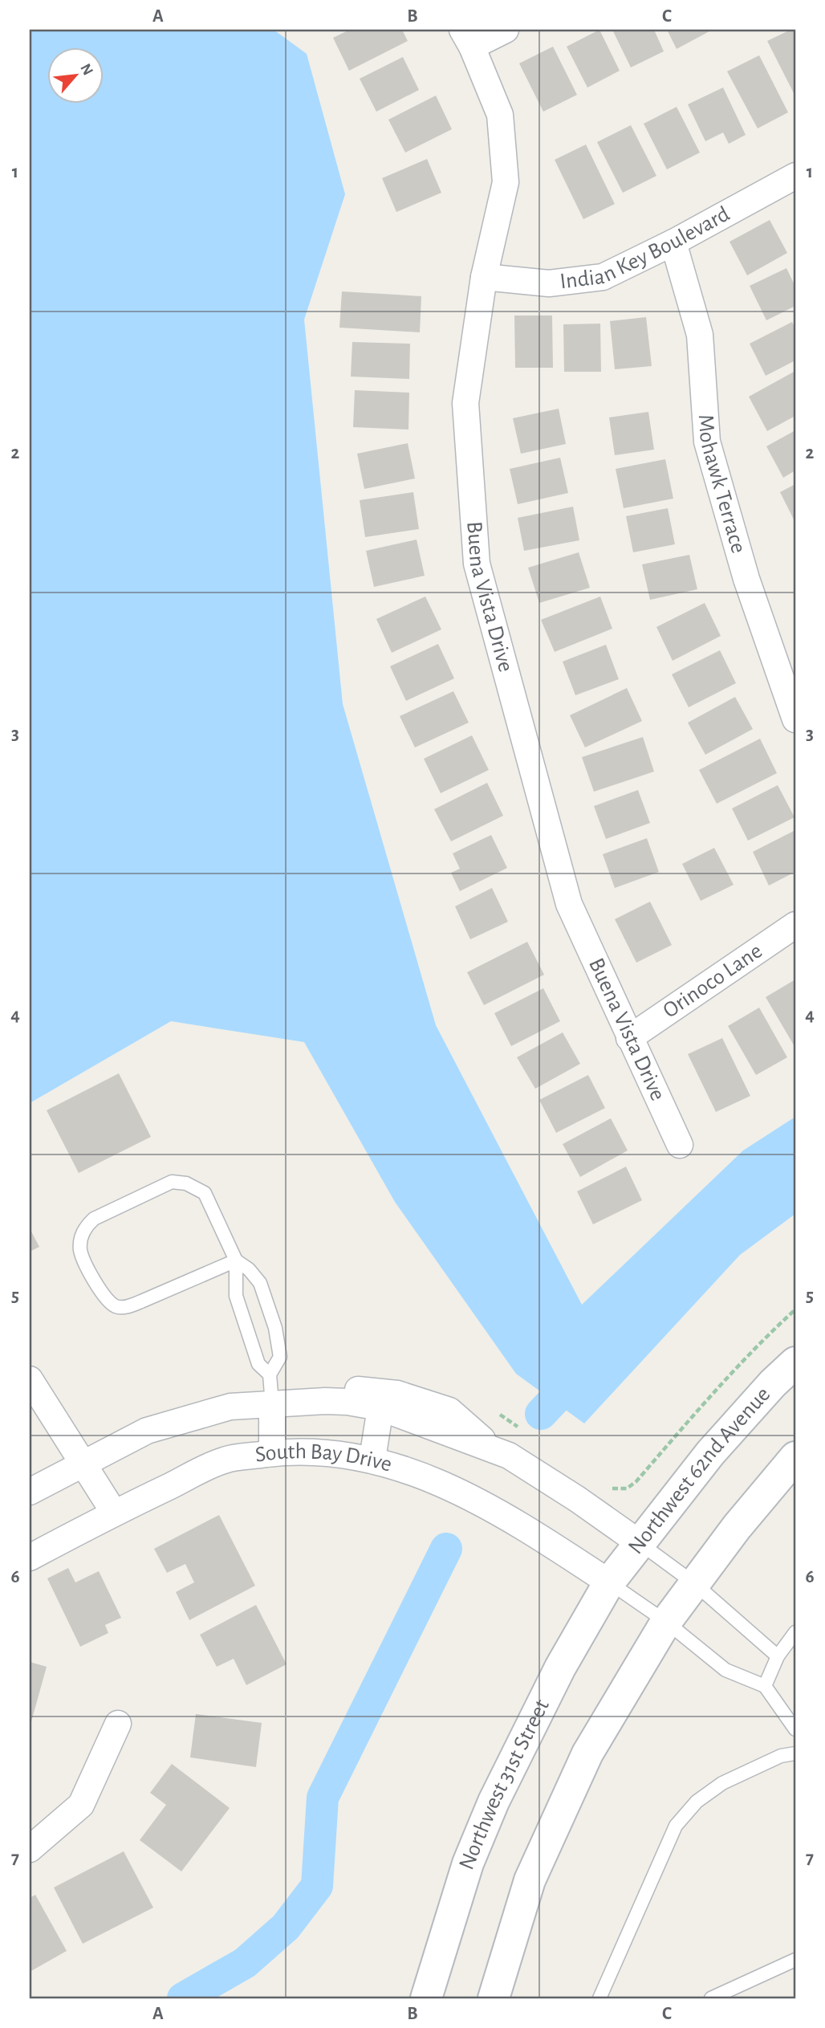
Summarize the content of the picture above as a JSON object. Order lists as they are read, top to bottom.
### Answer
{
  "streets": {
    "street": [
      "Indian Key Boulevard",
      "Mohawk Terrace",
      "Buena Vista Drive",
      "Orinoco Lane",
      "South Bay Drive",
      "Northwest 62nd Avenue",
      "Northwest 31st Street"
    ]
  },
  "crossings": [
    ["Indian Key Boulevard", "Mohawk Terrace"],
    ["Indian Key Boulevard", "Buena Vista Drive"],
    ["Buena Vista Drive", "Orinoco Lane"],
    ["South Bay Drive", "Northwest 62nd Avenue"],
    ["South Bay Drive", "Northwest 31st Street"],
    ["Northwest 62nd Avenue", "Northwest 31st Street"]
  ],
  "north": "top right",
  "grid": {
    "columns": ["A", "B", "C"],
    "rows": [
      "1",
      "2",
      "3",
      "4",
      "5",
      "6",
      "7"
    ]
  }
}
